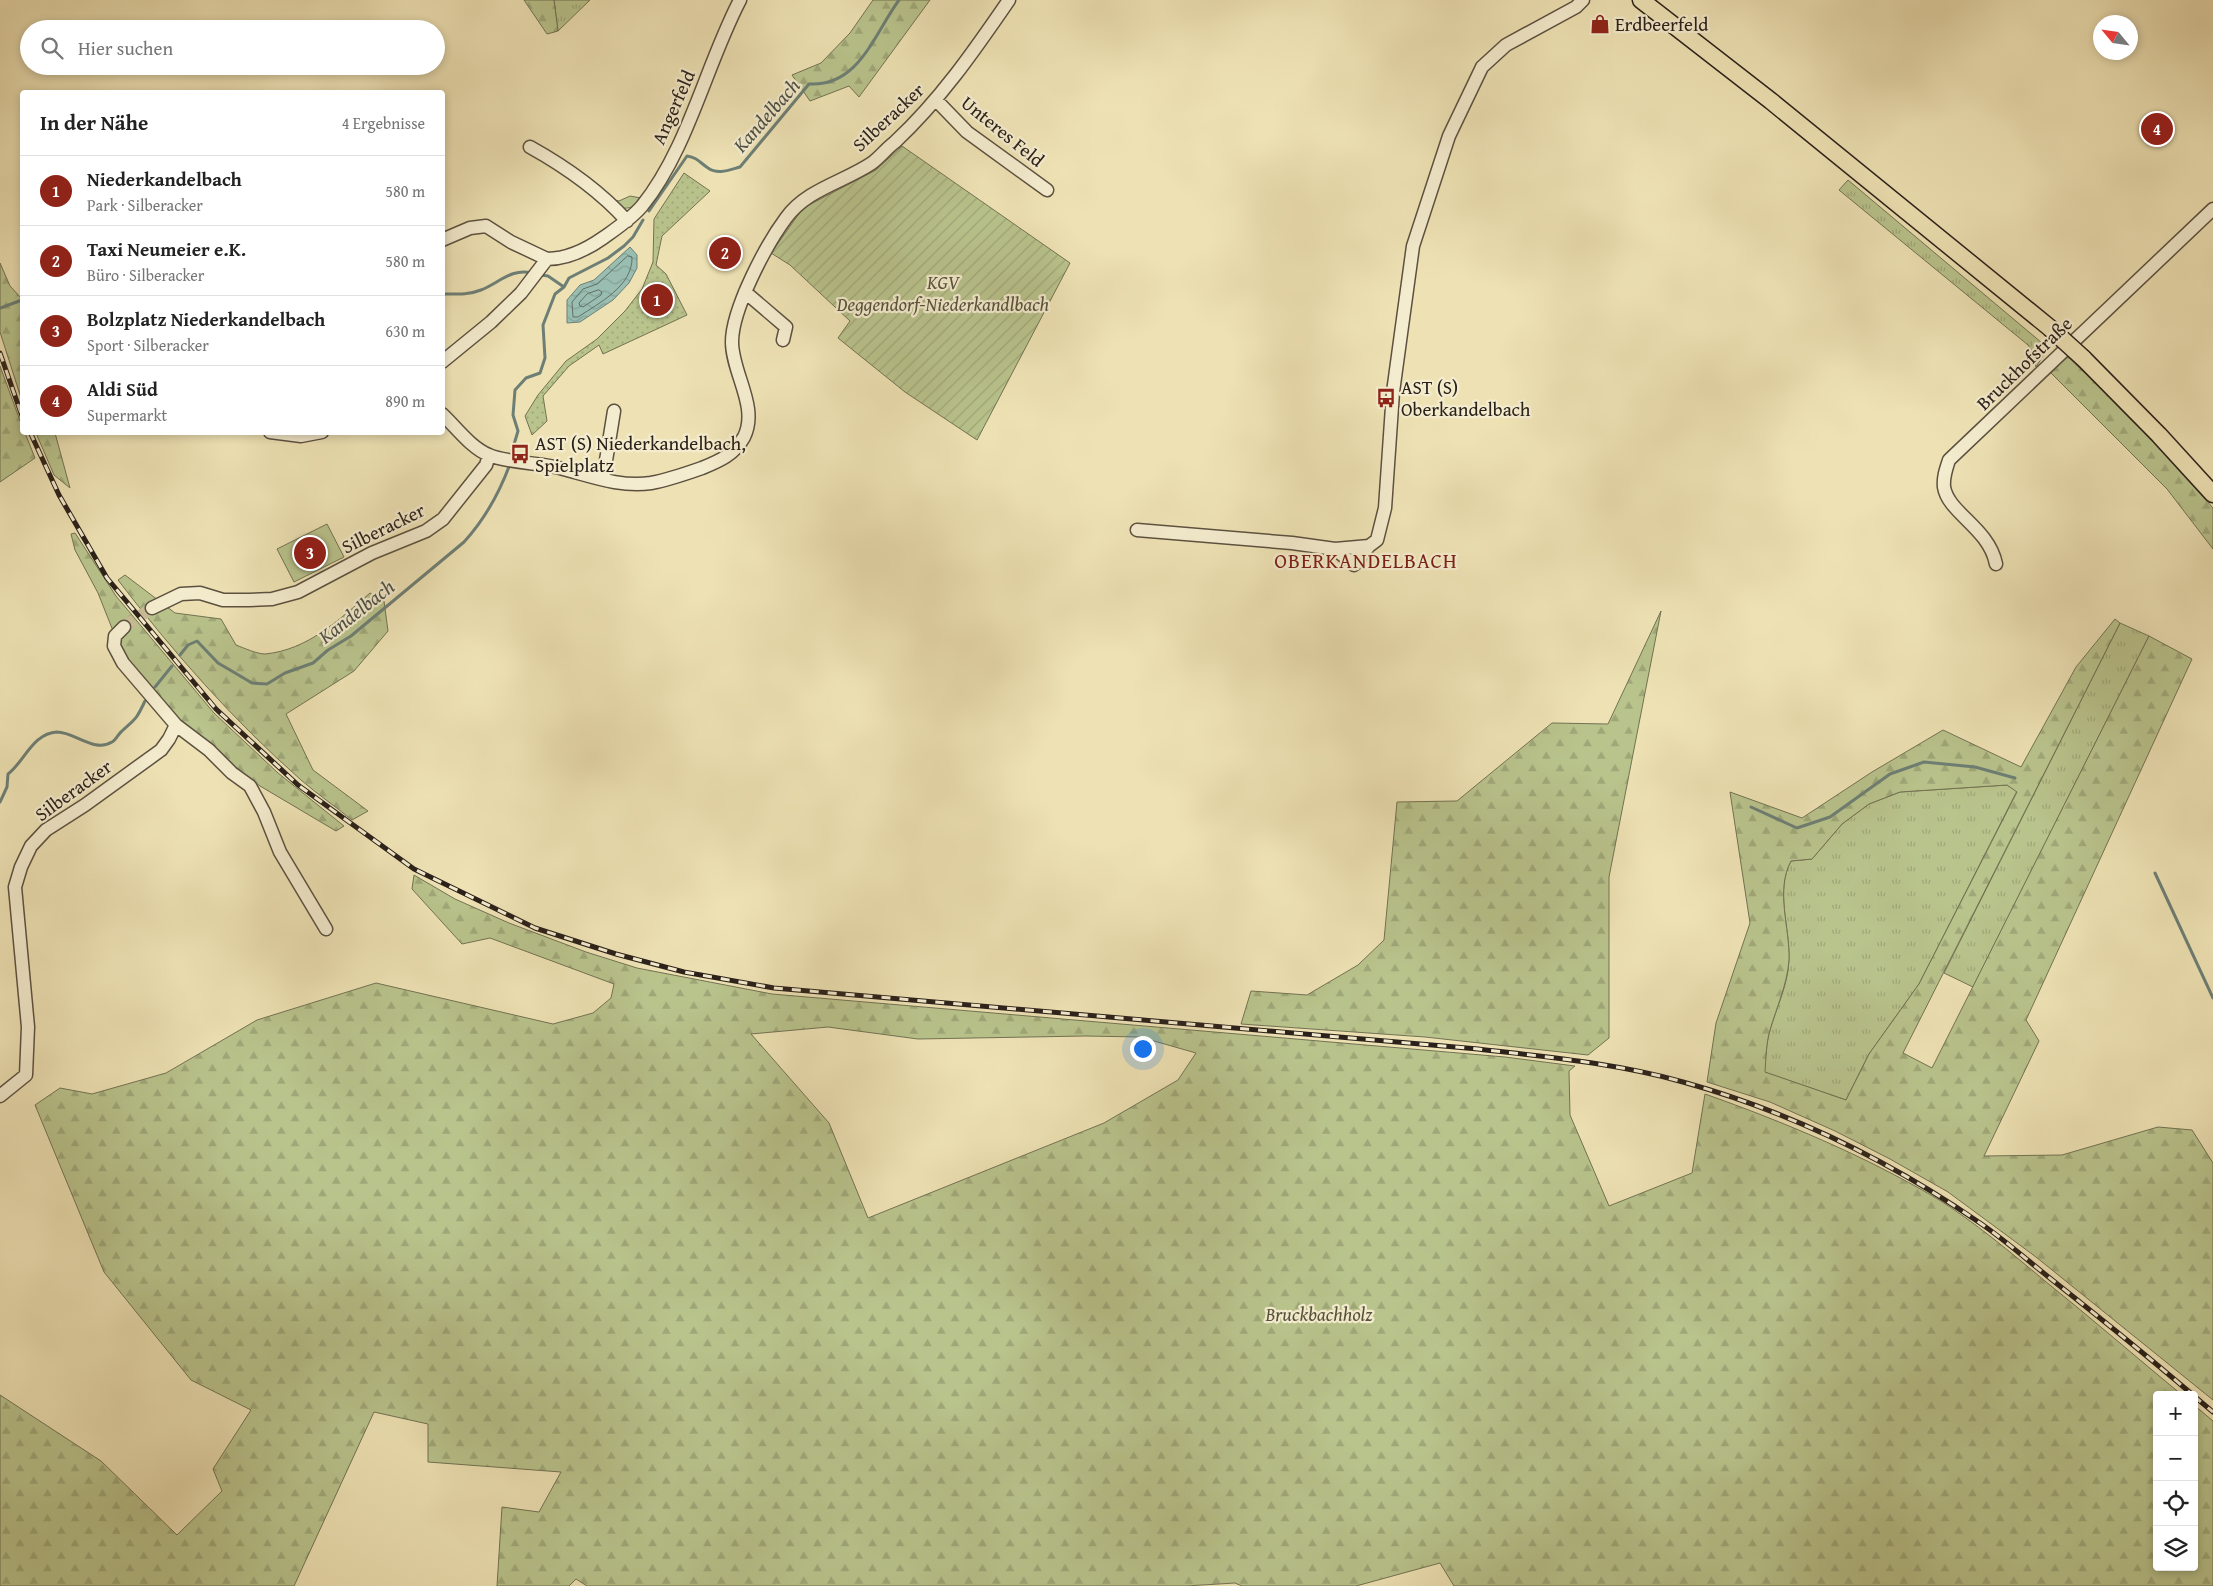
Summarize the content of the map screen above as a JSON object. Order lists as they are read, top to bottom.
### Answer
{
  "streets": {
    "street": [
      "Angerfeld",
      "Silberacker",
      "Unteres Feld",
      "Bruckhofstraße"
    ]
  },
  "crossings": [
    ["Silberacker", "Unteres Feld"]
  ],
  "districts": ["OBERKANDELBACH"],
  "water": ["Kandelbach"],
  "parks": ["KGV Deggendorf-Niederkandlbach", "Bruckbachholz"],
  "places": {
    "shop": ["Erdbeerfeld"],
    "bus stop": ["AST (S) Oberkandelbach", "AST (S) Niederkandelbach, Spielplatz"]
  },
  "north": "top left",
  "page": {
    "search": "Hier suchen",
    "heading": ["In der Nähe", "4 Ergebnisse"],
    "pins": [
      "4",
      "2",
      "1",
      "3"
    ],
    "list": [
      {
        "mark": "1",
        "name": "Niederkandelbach",
        "note": "Park · Silberacker",
        "value": "580 m"
      },
      {
        "mark": "2",
        "name": "Taxi Neumeier e.K.",
        "note": "Büro · Silberacker",
        "value": "580 m"
      },
      {
        "mark": "3",
        "name": "Bolzplatz Niederkandelbach",
        "note": "Sport · Silberacker",
        "value": "630 m"
      },
      {
        "mark": "4",
        "name": "Aldi Süd",
        "note": "Supermarkt",
        "value": "890 m"
      }
    ],
    "map_buttons": ["+", "−"]
  }
}
